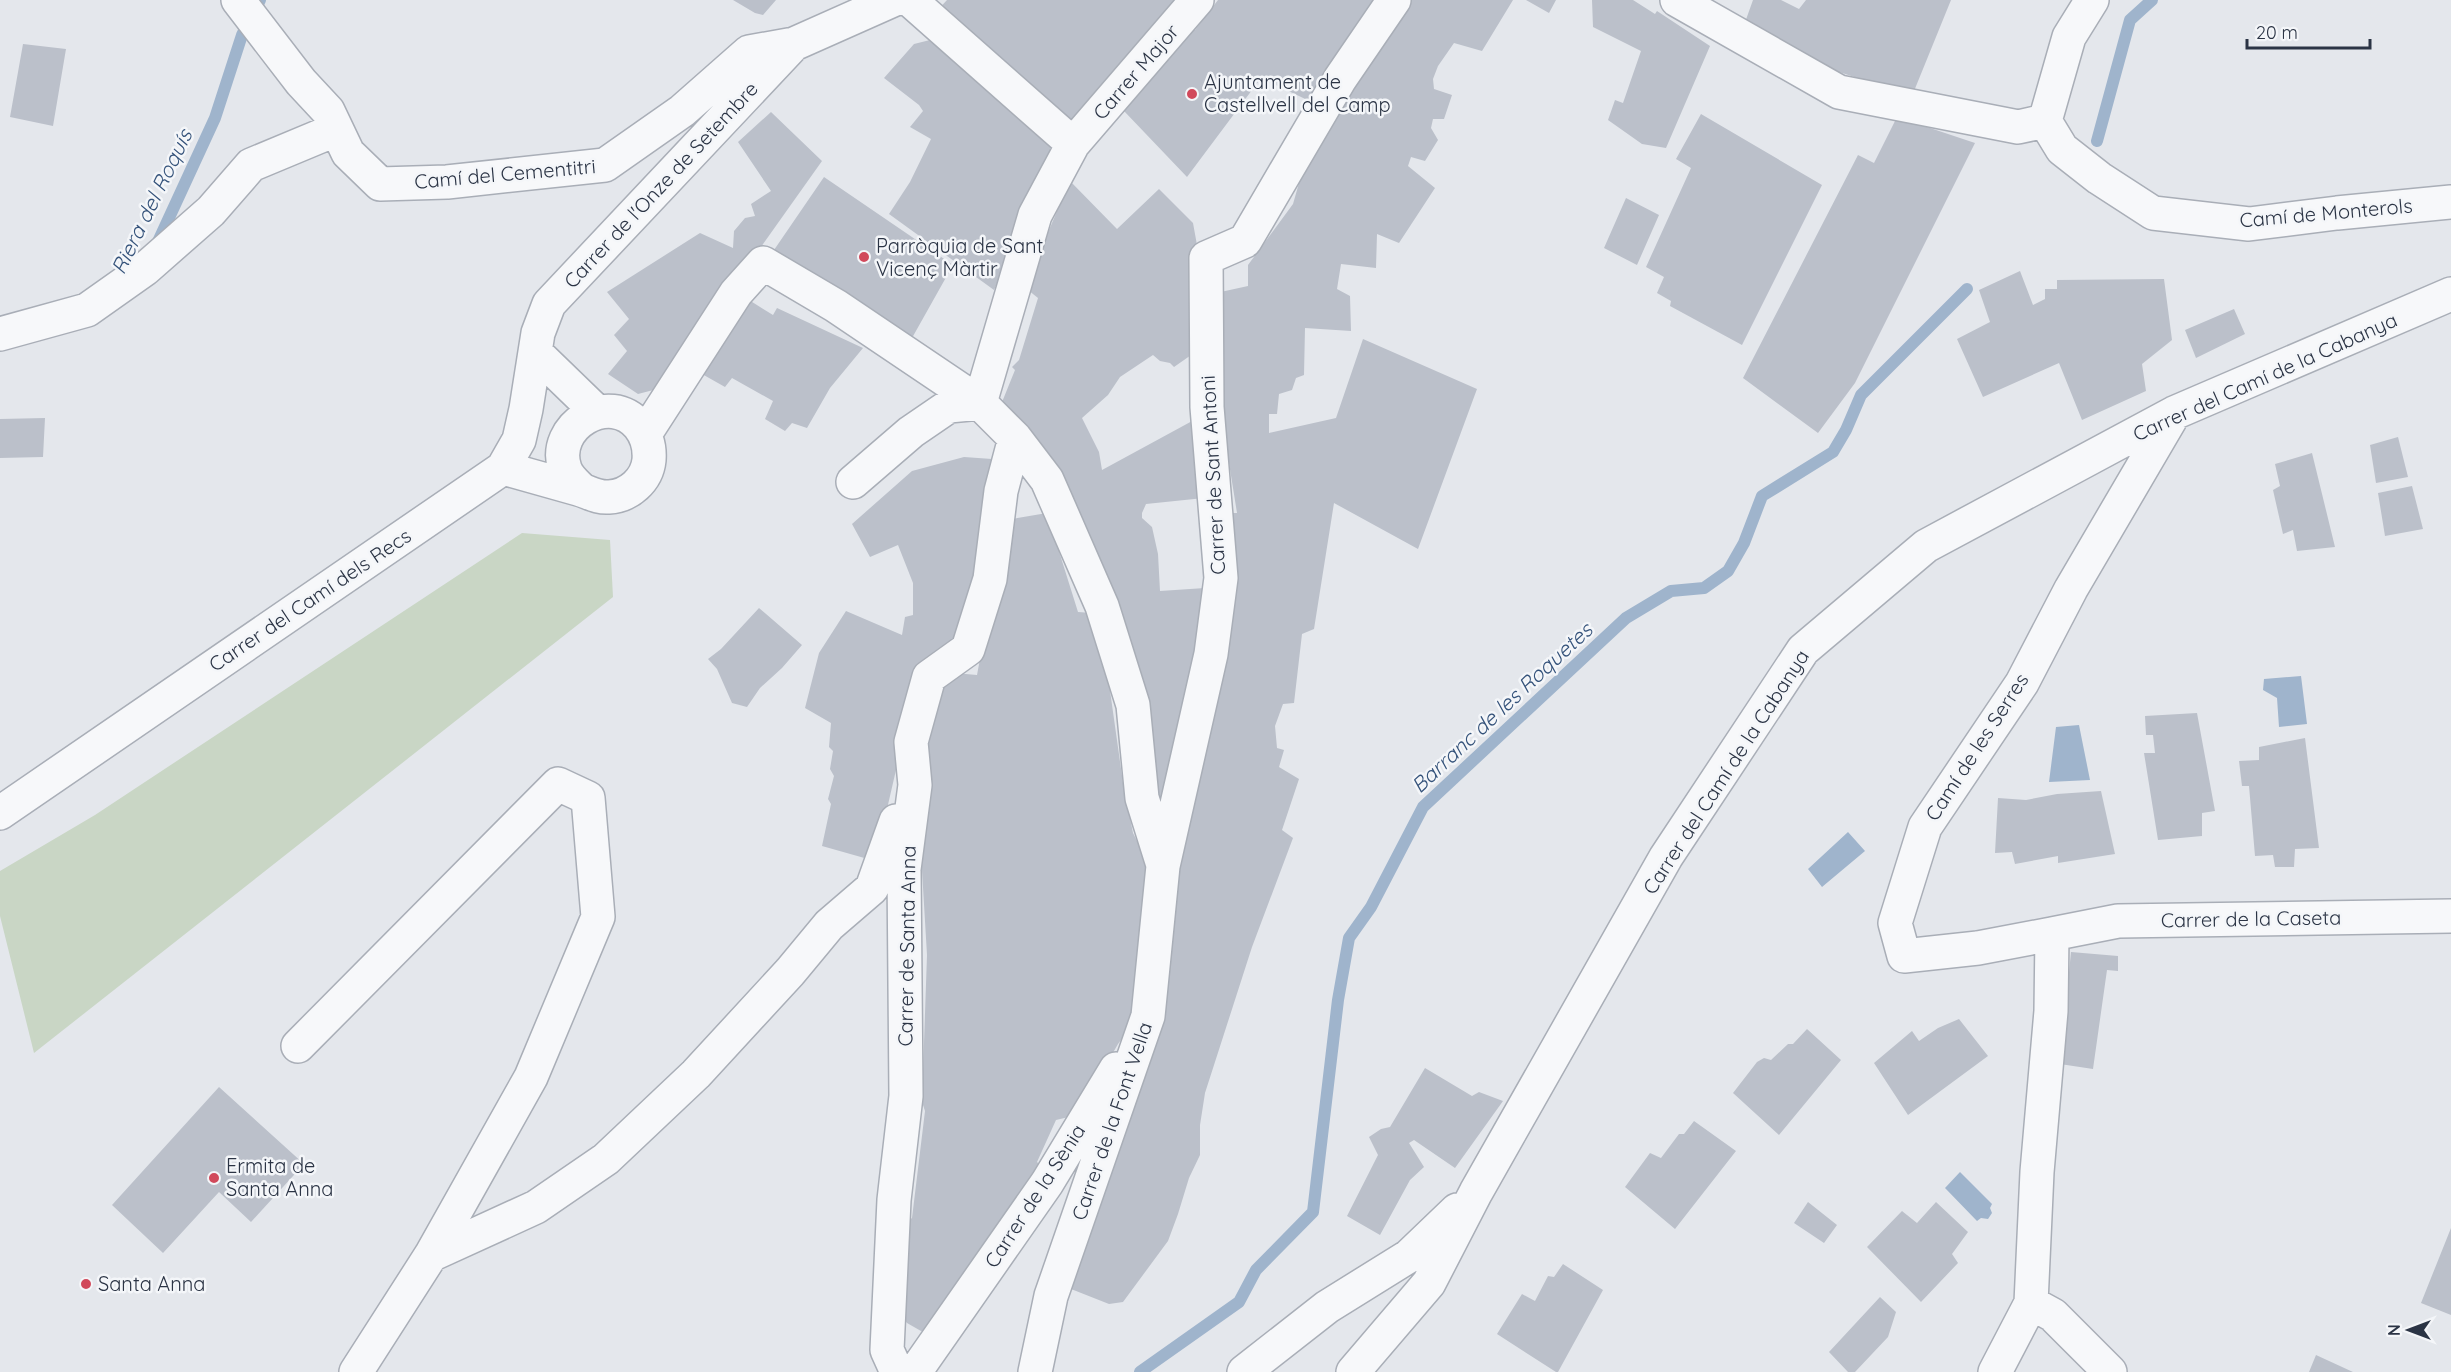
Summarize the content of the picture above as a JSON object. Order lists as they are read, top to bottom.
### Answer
{
  "streets": {
    "street": [
      "Carrer Major",
      "Camí del Cementitri",
      "Carrer de l'Onze de Setembre",
      "Camí de Monterols",
      "Carrer del Camí de la Cabanya",
      "Carrer de Sant Antoni",
      "Carrer del Camí dels Recs",
      "Camí de les Serres",
      "Carrer de la Caseta",
      "Carrer de Santa Anna",
      "Carrer de la Font Vella",
      "Carrer de la Sènia"
    ]
  },
  "crossings": [
    ["Camí del Cementitri", "Carrer de l'Onze de Setembre"],
    ["Carrer de l'Onze de Setembre", "Carrer del Camí dels Recs"],
    ["Carrer del Camí de la Cabanya", "Camí de les Serres"],
    ["Carrer de Sant Antoni", "Carrer de la Font Vella"],
    ["Camí de les Serres", "Carrer de la Caseta"],
    ["Carrer de la Font Vella", "Carrer de la Sènia"]
  ],
  "water": ["Riera del Roquís", "Barranc de les Roquetes"],
  "places": [
    "Ajuntament de Castellvell del Camp",
    "Parròquia de Sant Vicenç Màrtir",
    "Ermita de Santa Anna",
    "Santa Anna"
  ],
  "scale_bar": "20 m",
  "north": "left"
}
